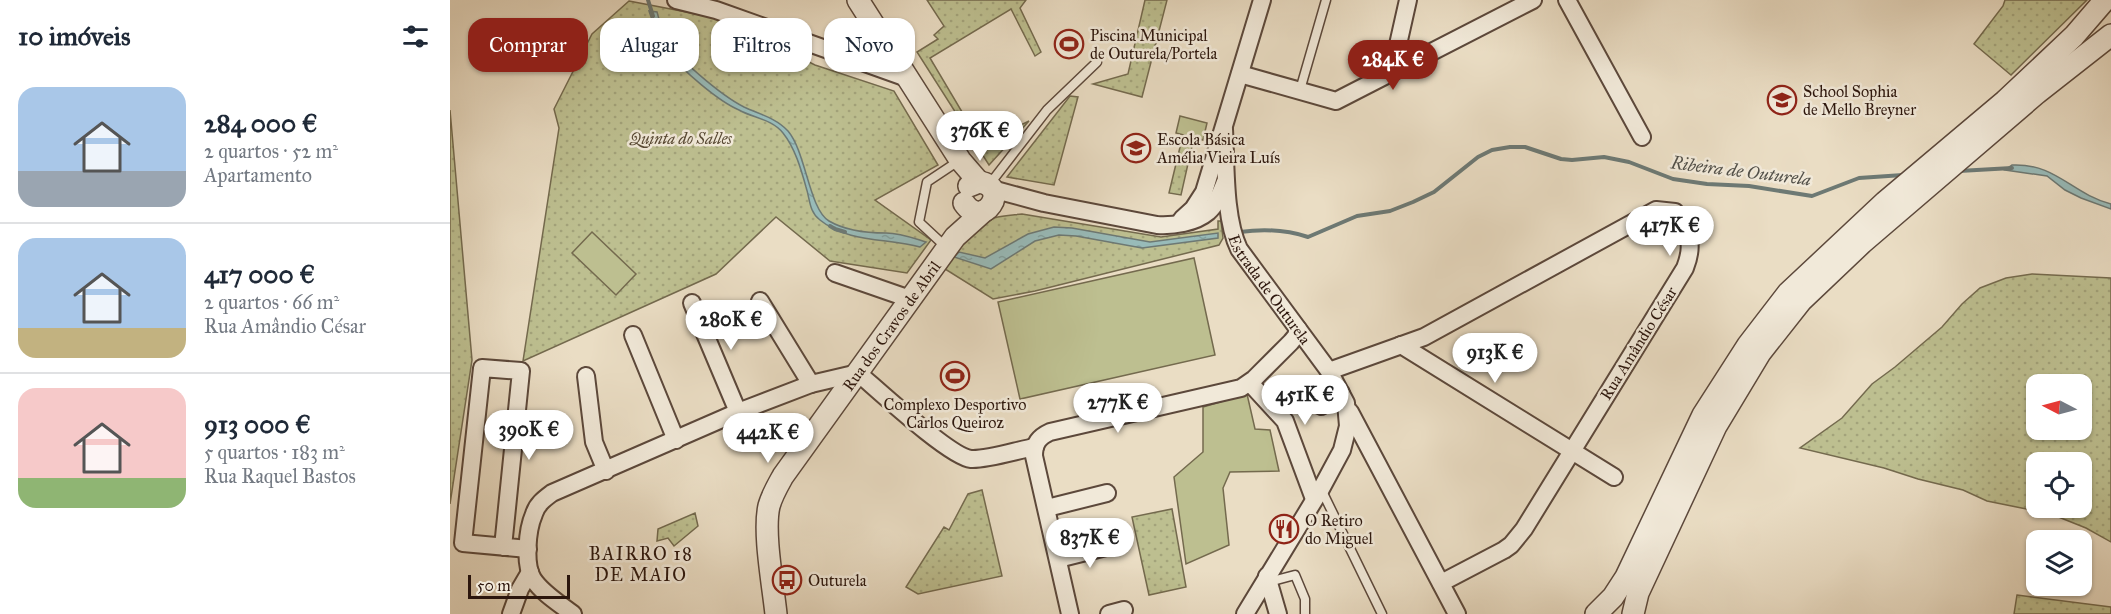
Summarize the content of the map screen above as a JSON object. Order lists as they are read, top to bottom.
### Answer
{
  "streets": {
    "street": ["Estrada de Outurela", "Rua dos Cravos de Abril", "Rua Amândio César"]
  },
  "crossings": [
    ["Estrada de Outurela", "Rua Amândio César"]
  ],
  "districts": ["BAIRRO 18 DE MAIO"],
  "water": ["Ribeira de Outurela"],
  "parks": ["Quinta do Salles"],
  "places": {
    "sports": ["Piscina Municipal de Outurela/Portela", "Complexo Desportivo Carlos Queiroz"],
    "school or university": ["School Sophia de Mello Breyner", "Escola Básica Amélia Vieira Luís"],
    "restaurant": ["O Retiro do Miguel"],
    "bus stop": ["Outurela"]
  },
  "scale_bar": "50 m",
  "north": "left",
  "page": {
    "heading": "10 imóveis",
    "chip": [
      "Comprar",
      "Alugar",
      "Filtros",
      "Novo"
    ],
    "price": [
      "284K €",
      "376K €",
      "417K €",
      "280K €",
      "913K €",
      "451K €",
      "277K €",
      "390K €",
      "442K €",
      "837K €"
    ],
    "list": [
      {
        "name": "284 000 €",
        "note": "2 quartos · 52 m² · Apartamento"
      },
      {
        "name": "417 000 €",
        "note": "2 quartos · 66 m² · Rua Amândio César"
      },
      {
        "name": "913 000 €",
        "note": "5 quartos · 183 m² · Rua Raquel Bastos"
      }
    ],
    "scale": "50 m"
  }
}
